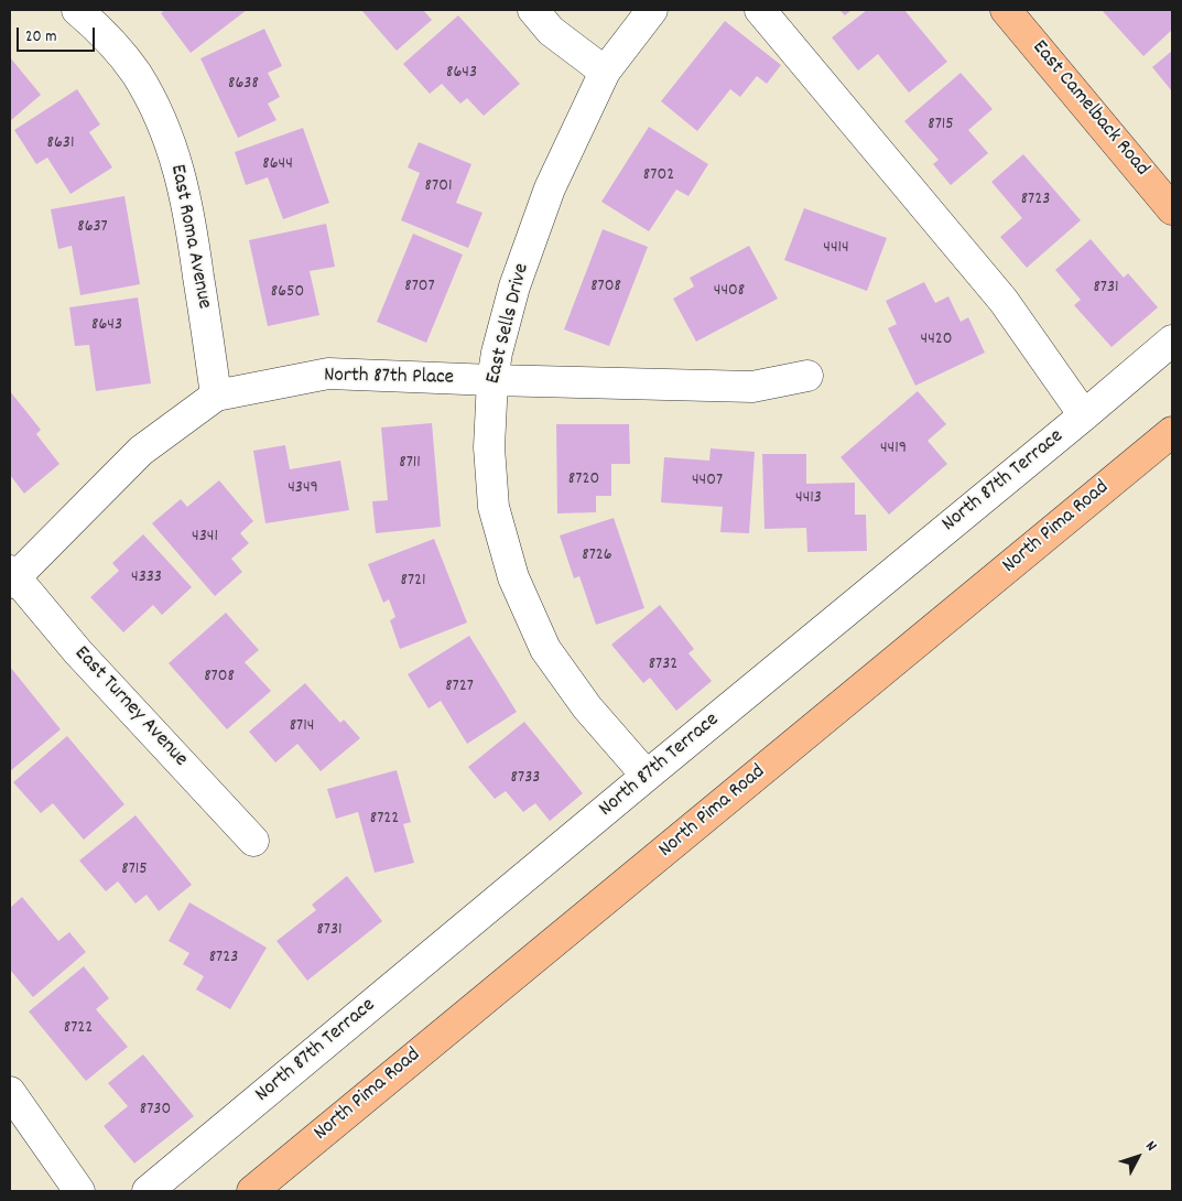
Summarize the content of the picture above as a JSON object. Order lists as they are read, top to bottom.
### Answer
{
  "streets": {
    "main road": ["East Camelback Road", "North Pima Road"],
    "street": [
      "East Roma Avenue",
      "East Sells Drive",
      "North 87th Place",
      "North 87th Terrace",
      "East Turney Avenue"
    ]
  },
  "crossings": [
    ["East Roma Avenue", "North 87th Place"],
    ["East Sells Drive", "North 87th Place"],
    ["East Sells Drive", "North 87th Terrace"],
    ["North 87th Place", "East Turney Avenue"]
  ],
  "house_numbers": [
    "8643",
    "8638",
    "8715",
    "8631",
    "8644",
    "8702",
    "8701",
    "8723",
    "8637",
    "4414",
    "8707",
    "8708",
    "8731",
    "4408",
    "8650",
    "8643",
    "4420",
    "4419",
    "8711",
    "8720",
    "4407",
    "4349",
    "4413",
    "4341",
    "8726",
    "4333",
    "8721",
    "8732",
    "8708",
    "8727",
    "8714",
    "8733",
    "8722",
    "8715",
    "8731",
    "8723",
    "8722",
    "8730"
  ],
  "scale_bar": "20 m",
  "north": "top right"
}
